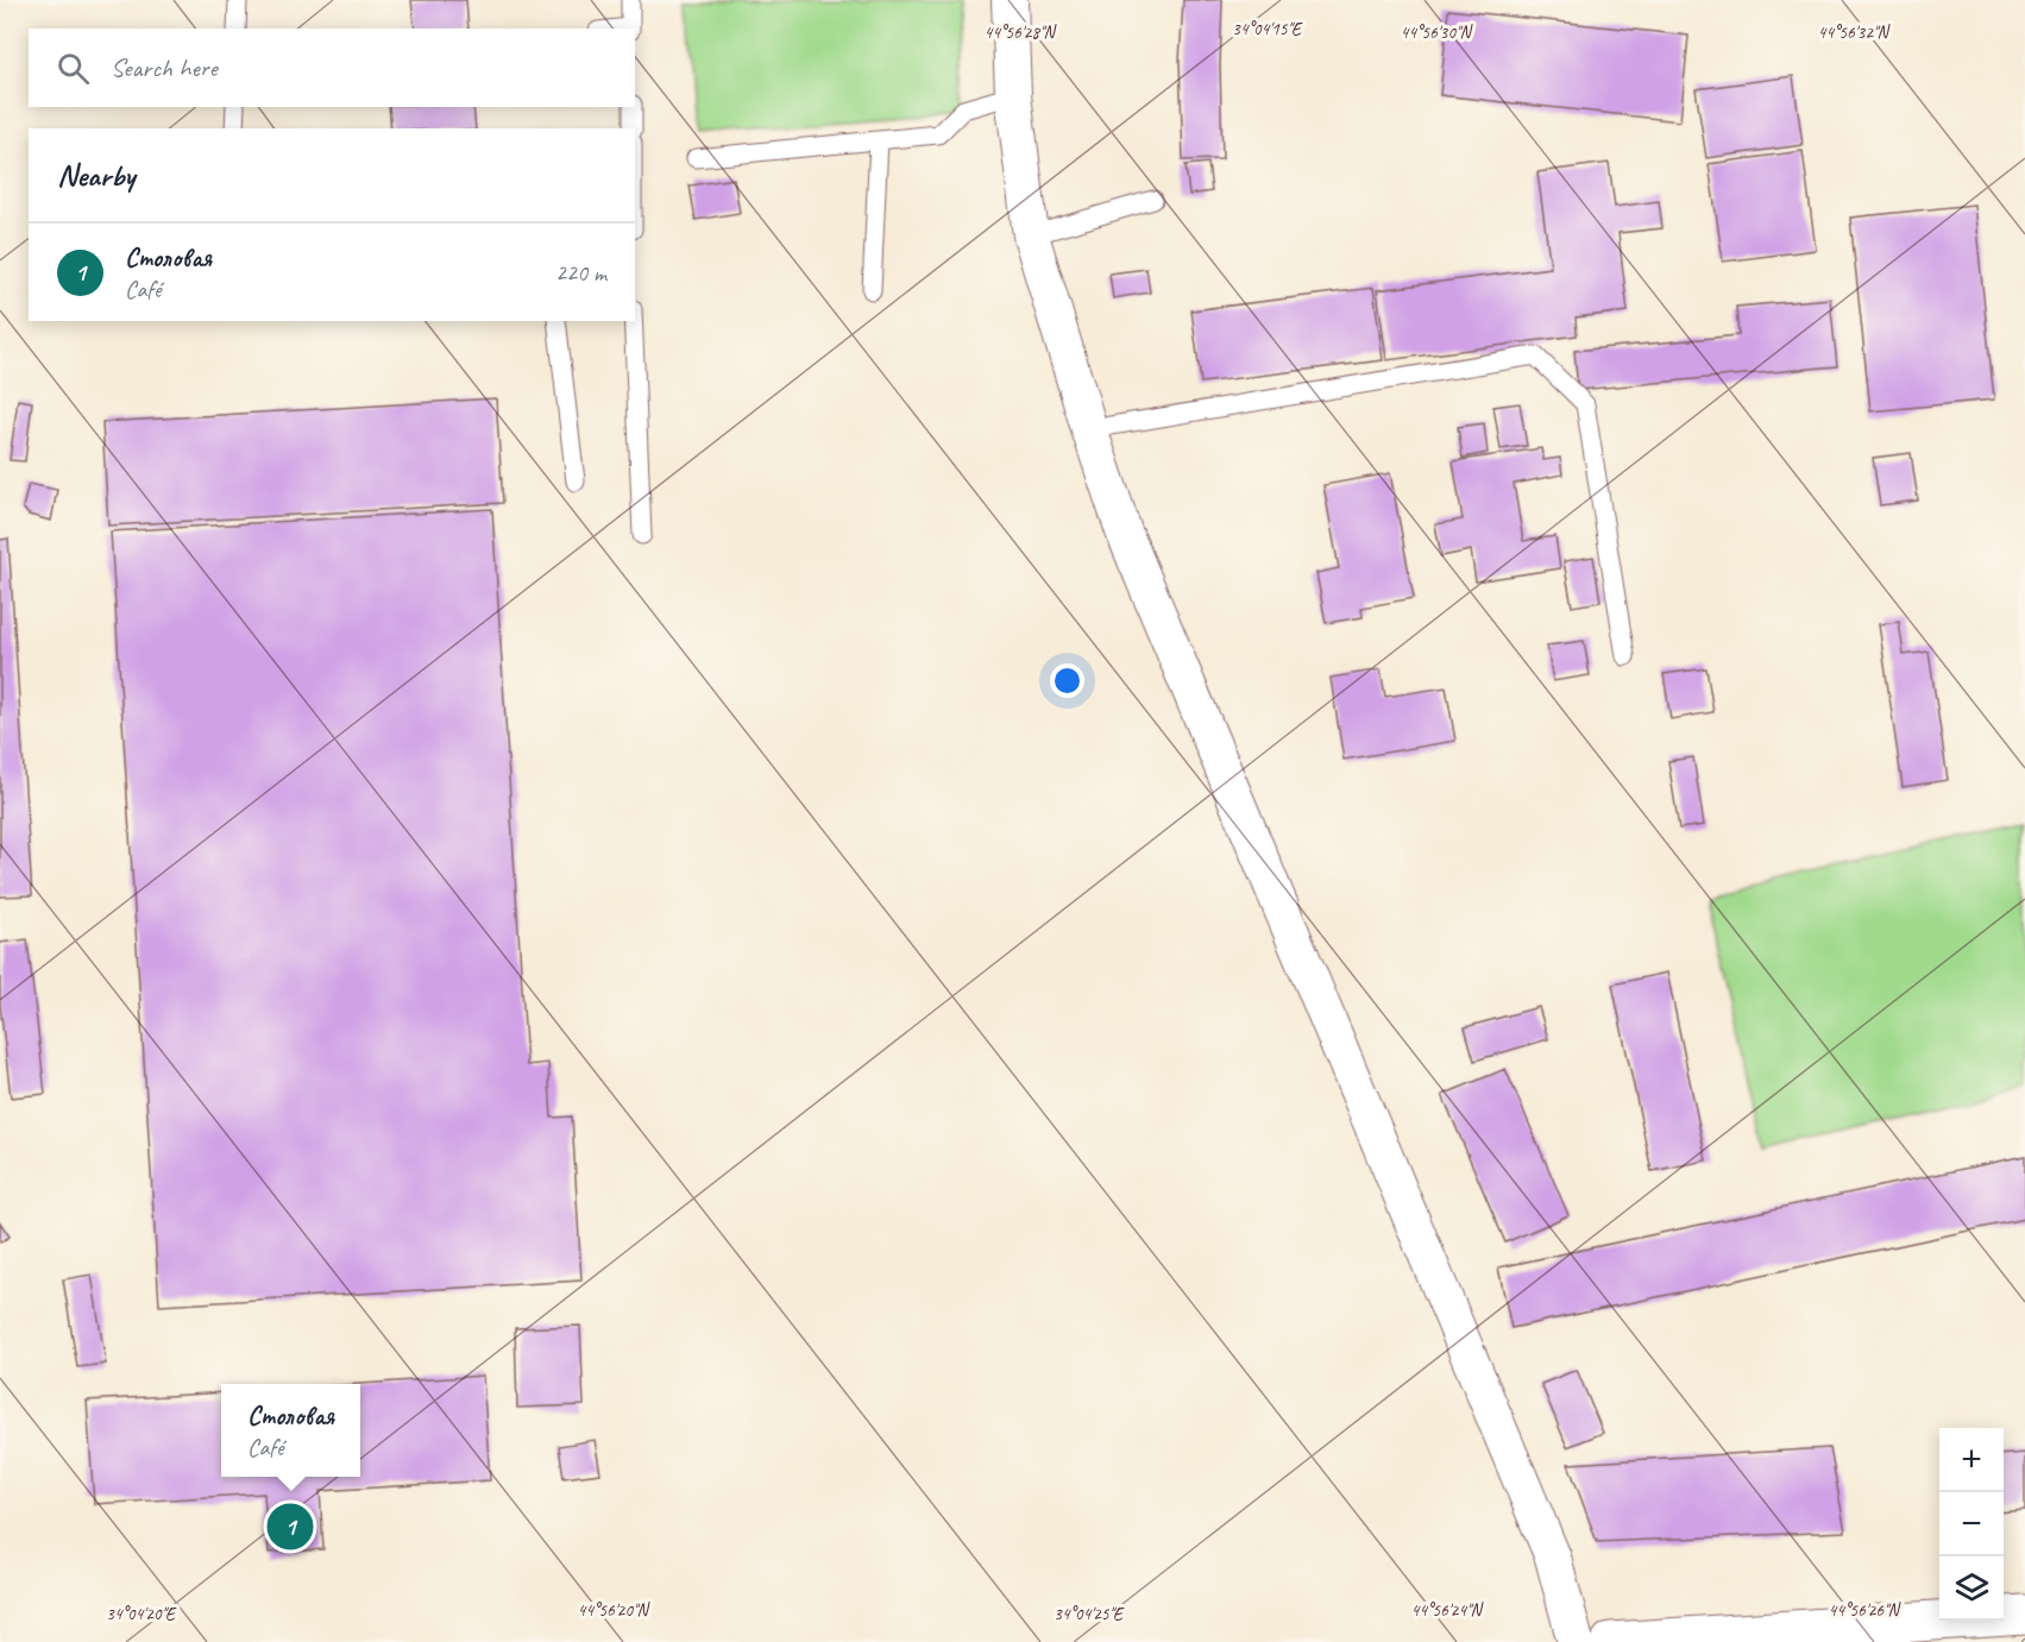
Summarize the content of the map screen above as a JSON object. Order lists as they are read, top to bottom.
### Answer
{
  "page": {
    "search": "Search here",
    "heading": "Nearby",
    "list": [
      {
        "mark": "1",
        "name": "Столовая",
        "note": "Café",
        "value": "220 m"
      }
    ],
    "popup": ["Столовая", "Café"],
    "map_buttons": ["+", "−"],
    "pins": "1"
  },
  "coordinates": [
    "34°04'15\"E",
    "44°56'28\"N",
    "44°56'30\"N",
    "44°56'32\"N",
    "44°56'20\"N",
    "44°56'24\"N",
    "44°56'26\"N",
    "34°04'20\"E",
    "34°04'25\"E"
  ]
}
